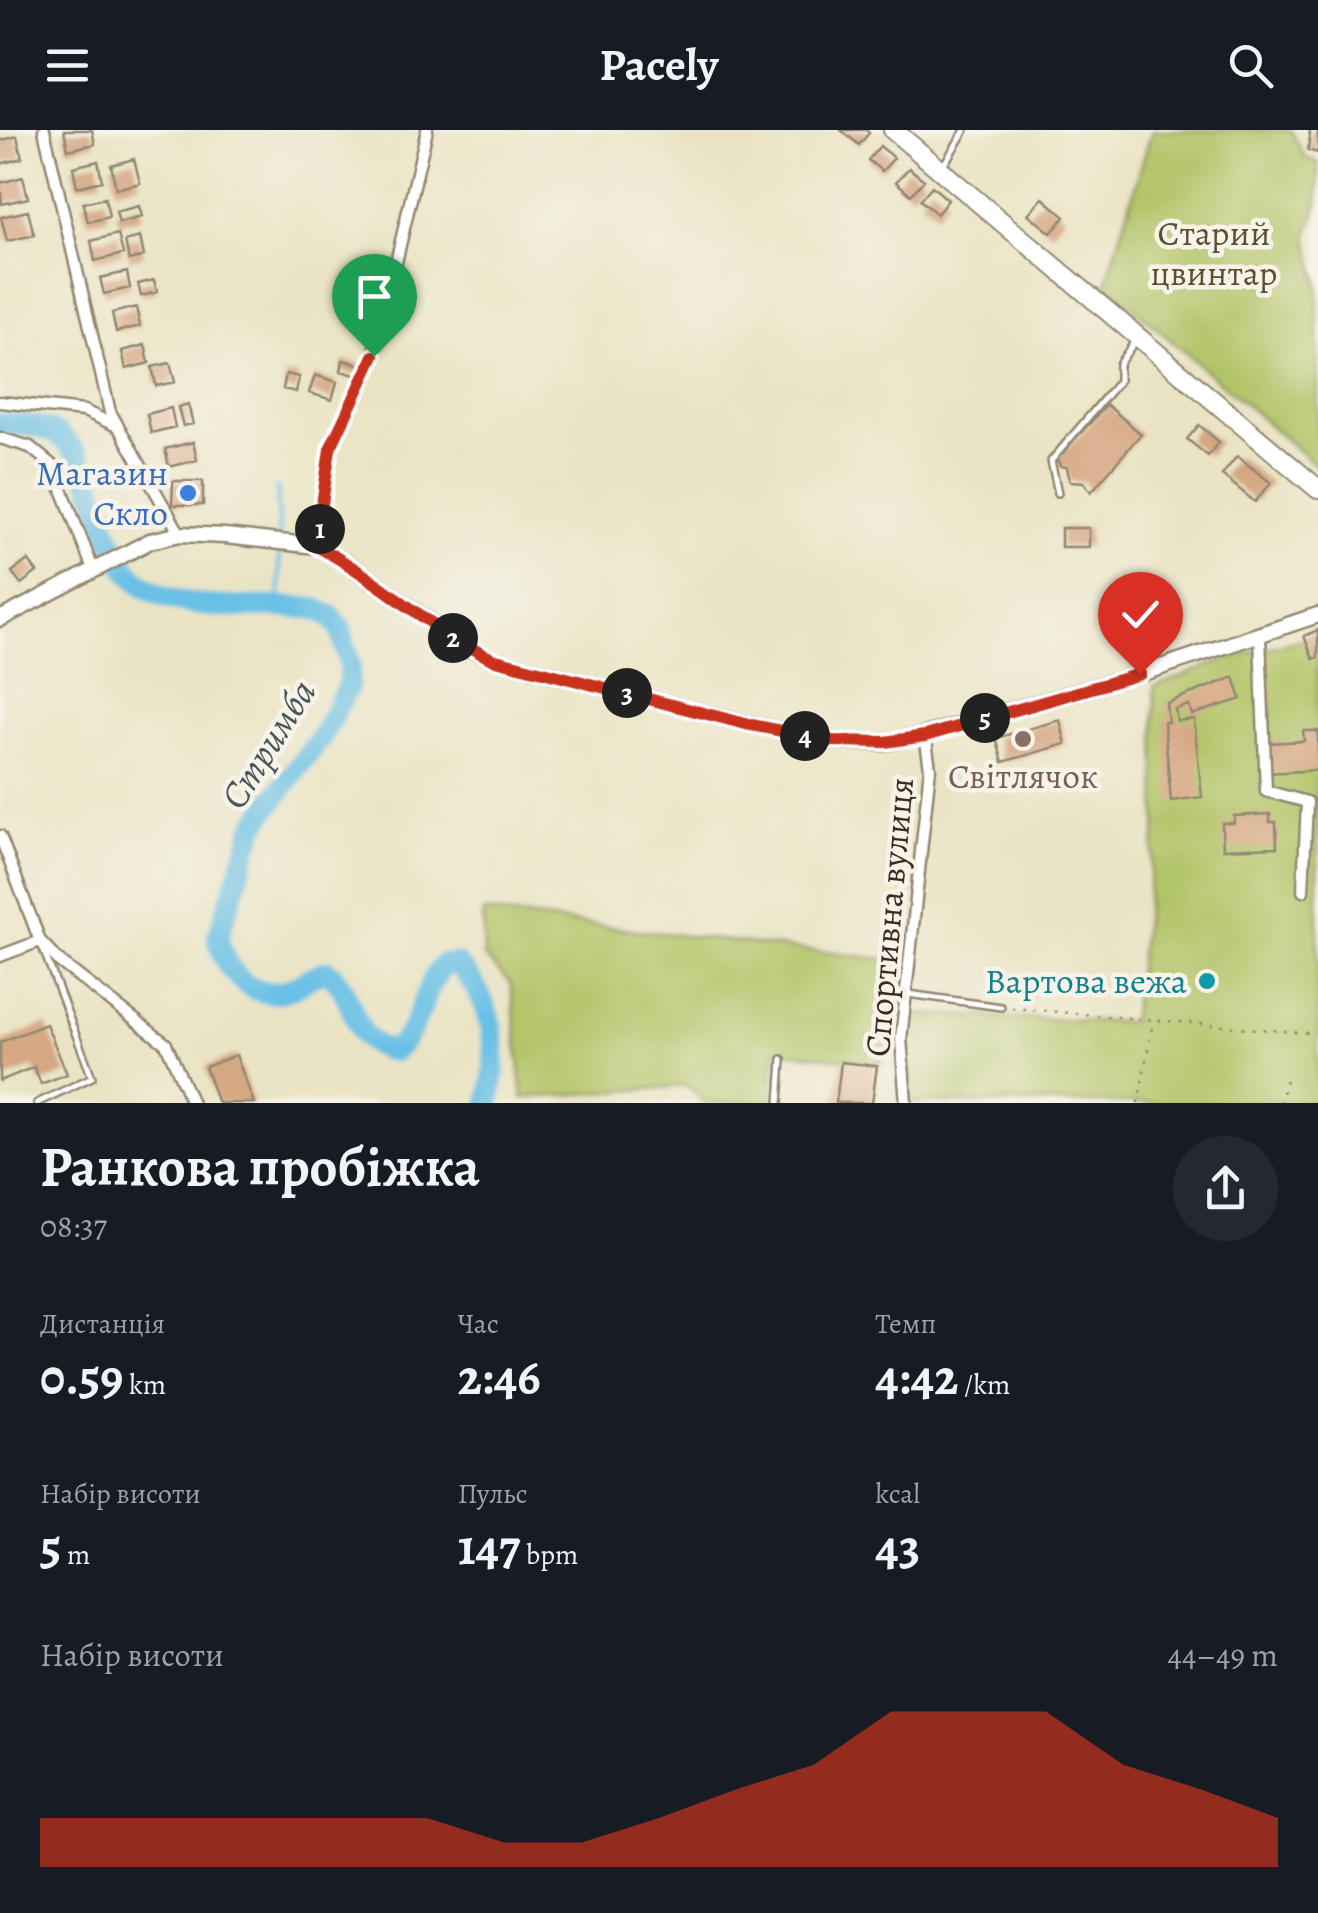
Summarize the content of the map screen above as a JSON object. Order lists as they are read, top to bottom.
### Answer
{
  "streets": {
    "street": ["Спортивна вулиця"]
  },
  "water": ["Стримба"],
  "parks": ["Старий цвинтар"],
  "places": ["Магазин Скло", "Світлячок", "Вартова вежа"],
  "page": {
    "header": "Pacely",
    "pins": [
      "1",
      "2",
      "3",
      "5",
      "4"
    ],
    "heading": ["Ранкова пробіжка", "08:37"],
    "stats": [
      ["Дистанція", "0.59 km"],
      ["Час", "2:46"],
      ["Темп", "4:42 /km"],
      ["Набір висоти", "5 m"],
      ["Пульс", "147 bpm"],
      ["kcal", "43"]
    ],
    "chart": ["Набір висоти", "44–49 m"]
  }
}
